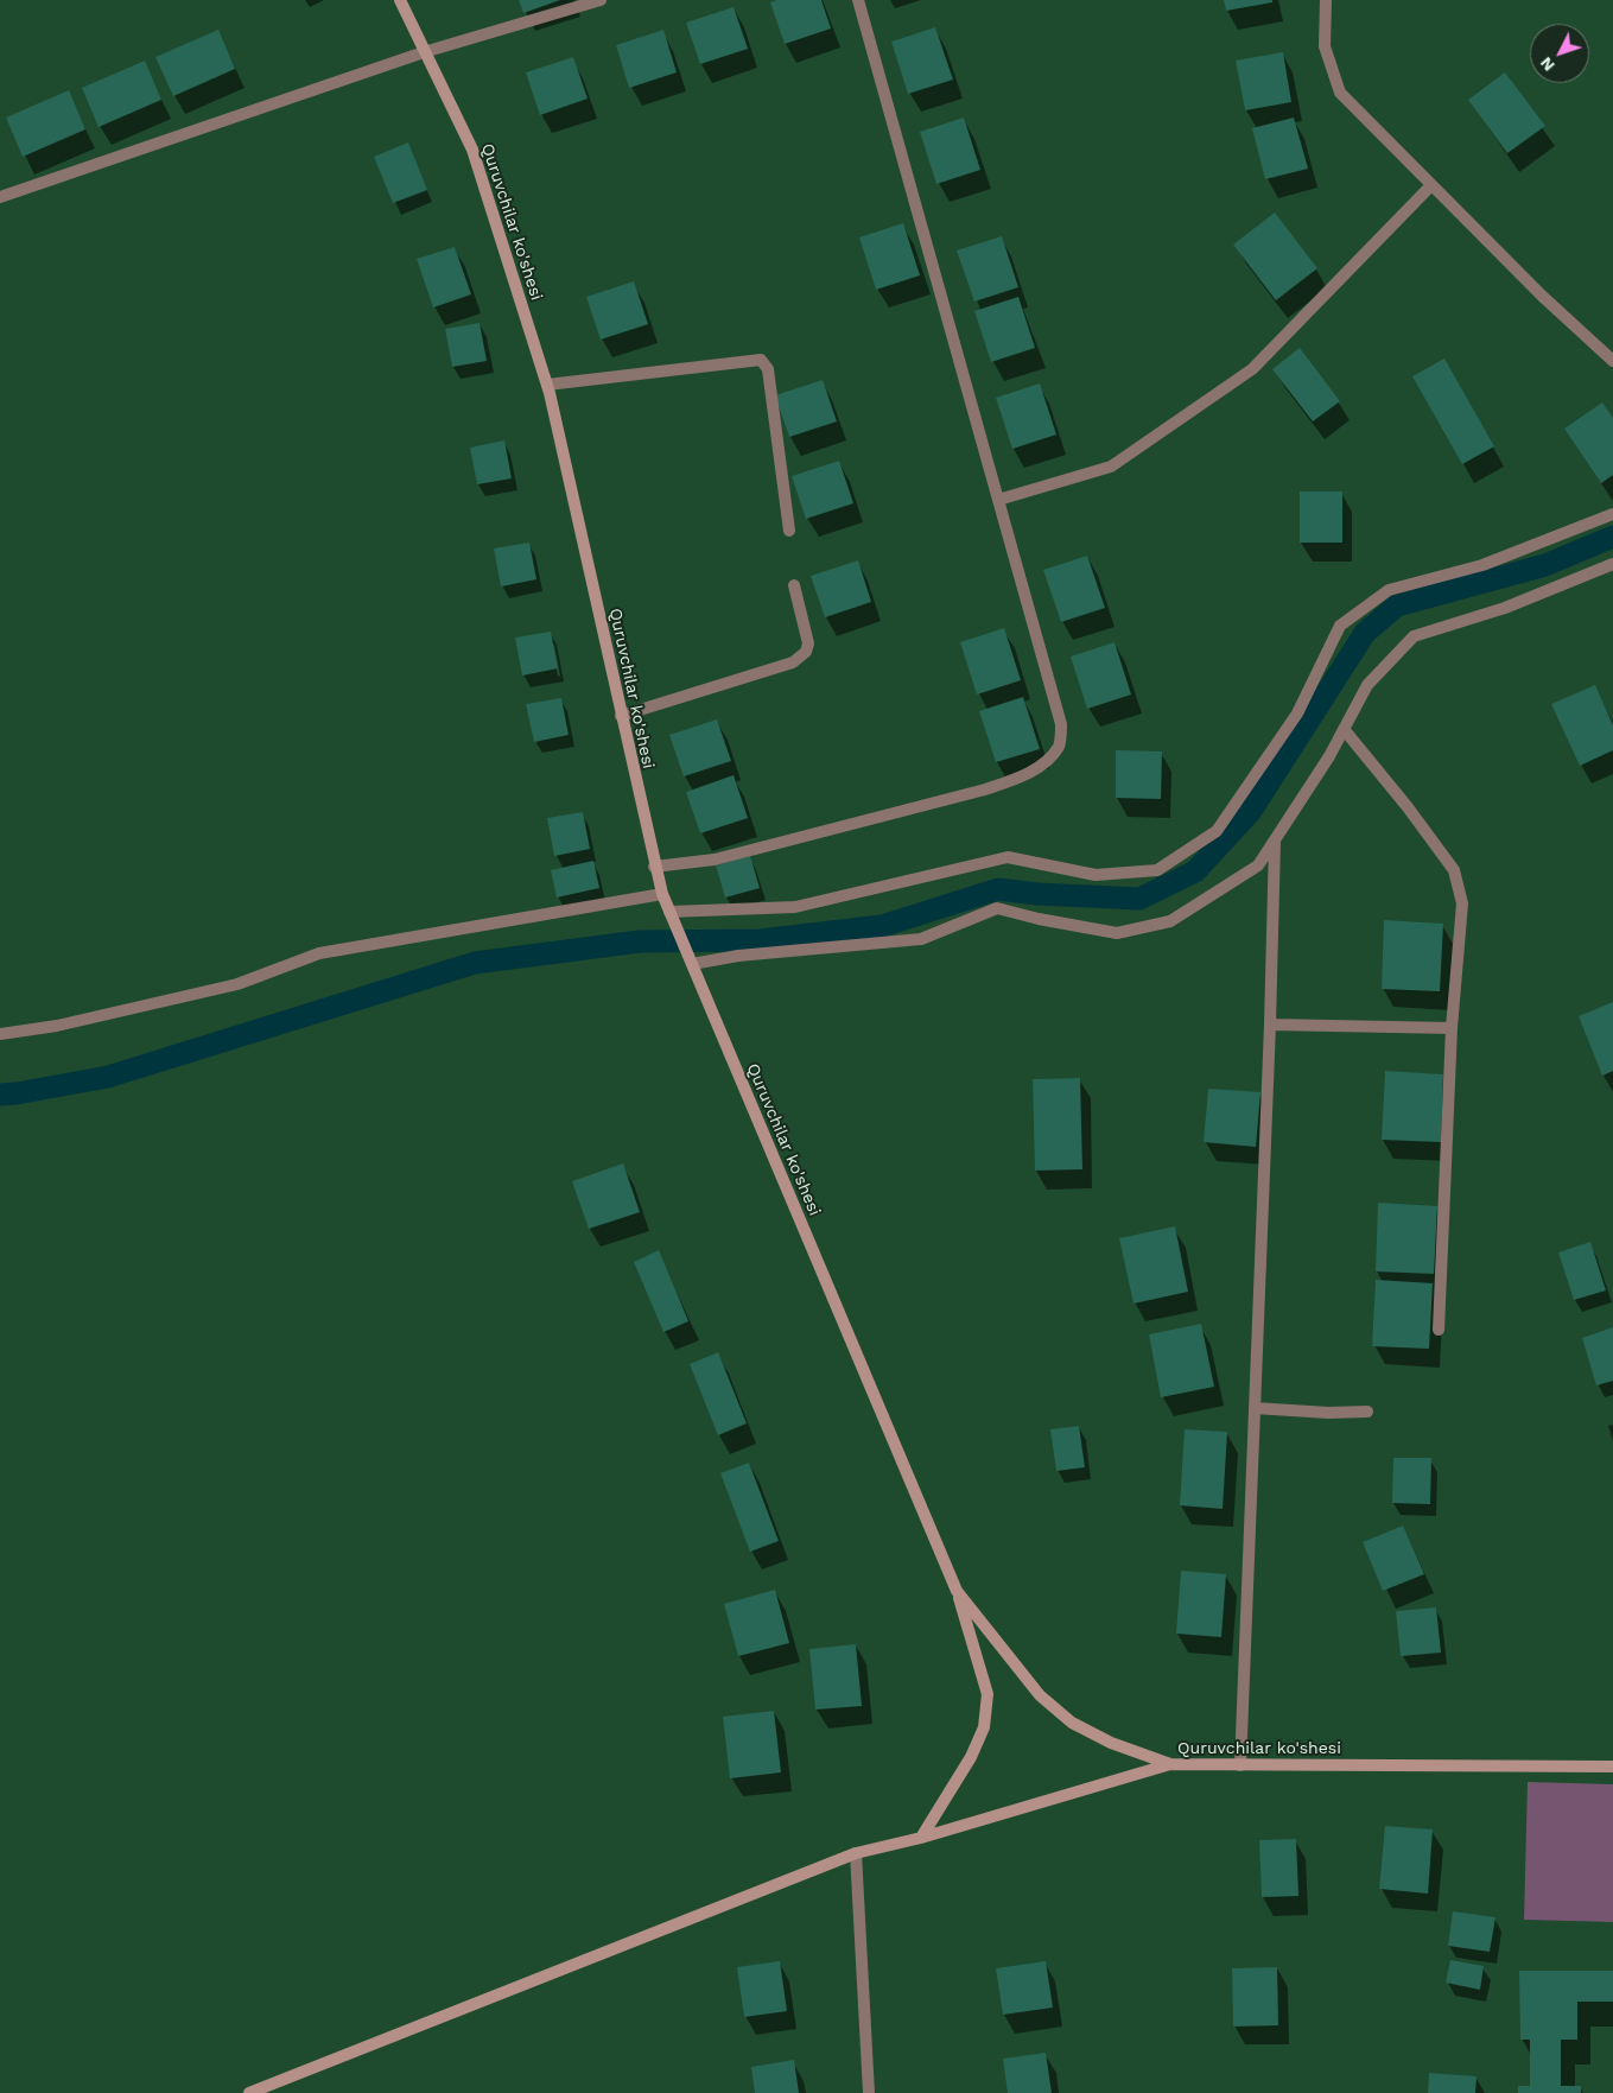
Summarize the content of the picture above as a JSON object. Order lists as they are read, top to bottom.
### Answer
{
  "streets": {
    "main road": ["Quruvchilar ko'shesi"]
  },
  "north": "bottom left"
}
